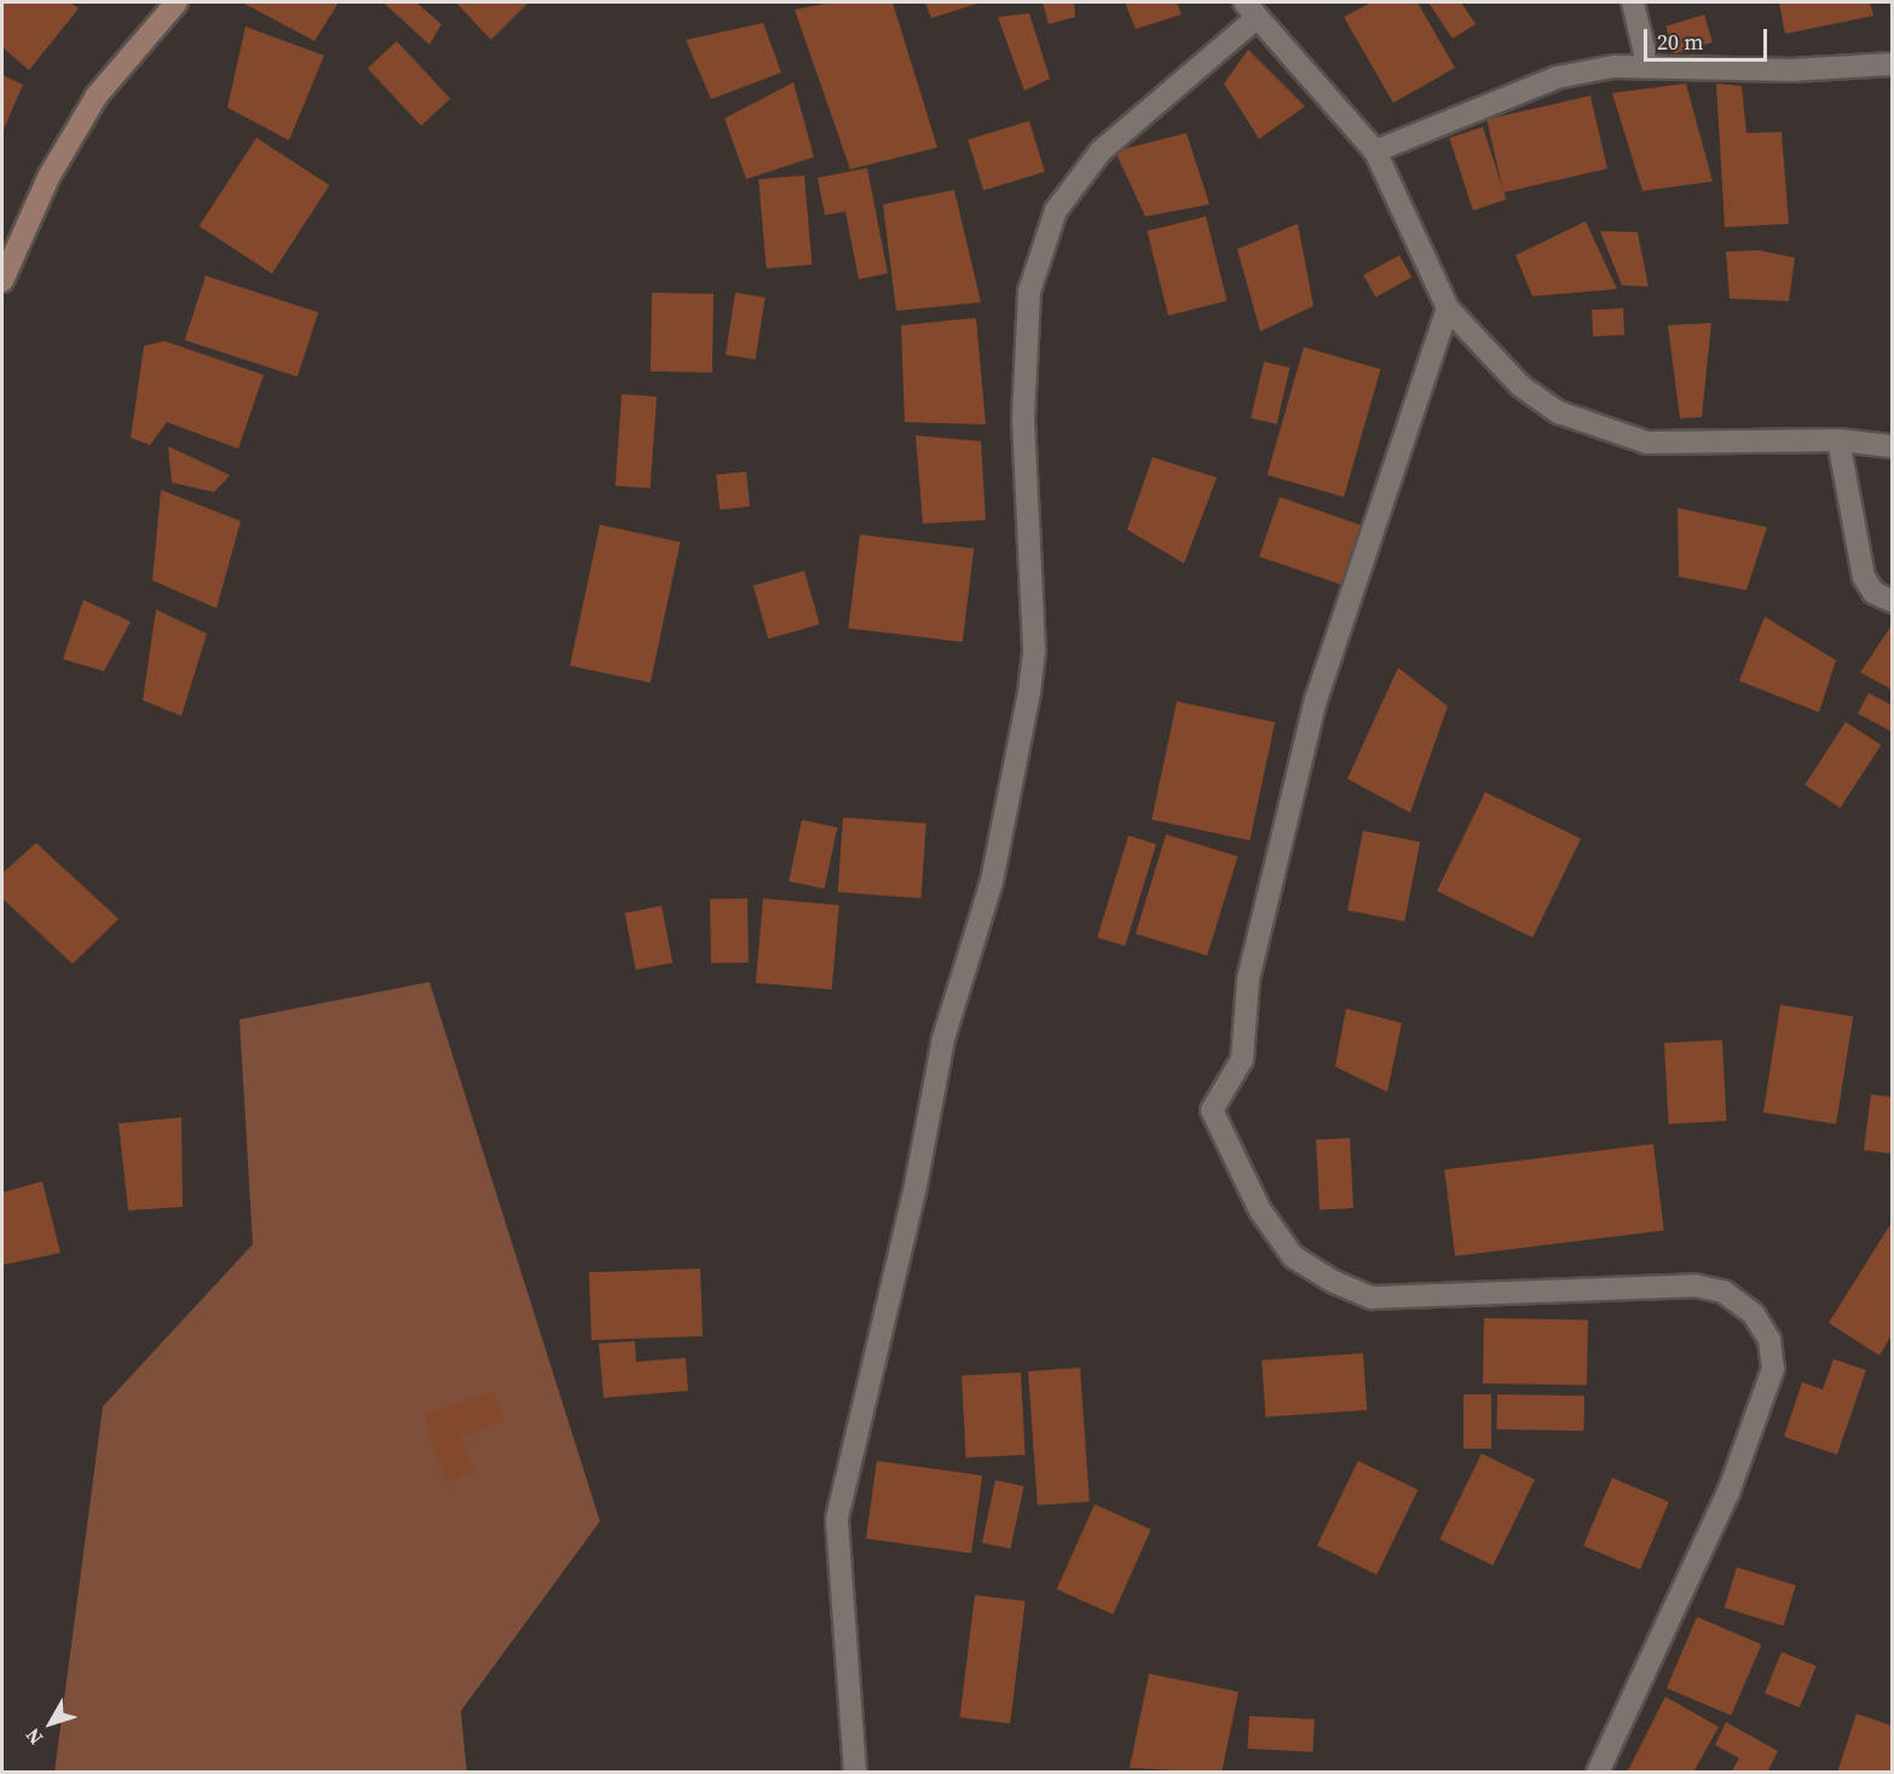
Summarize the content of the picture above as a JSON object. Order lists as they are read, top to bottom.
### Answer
{
  "scale_bar": "20 m",
  "north": "bottom left"
}
